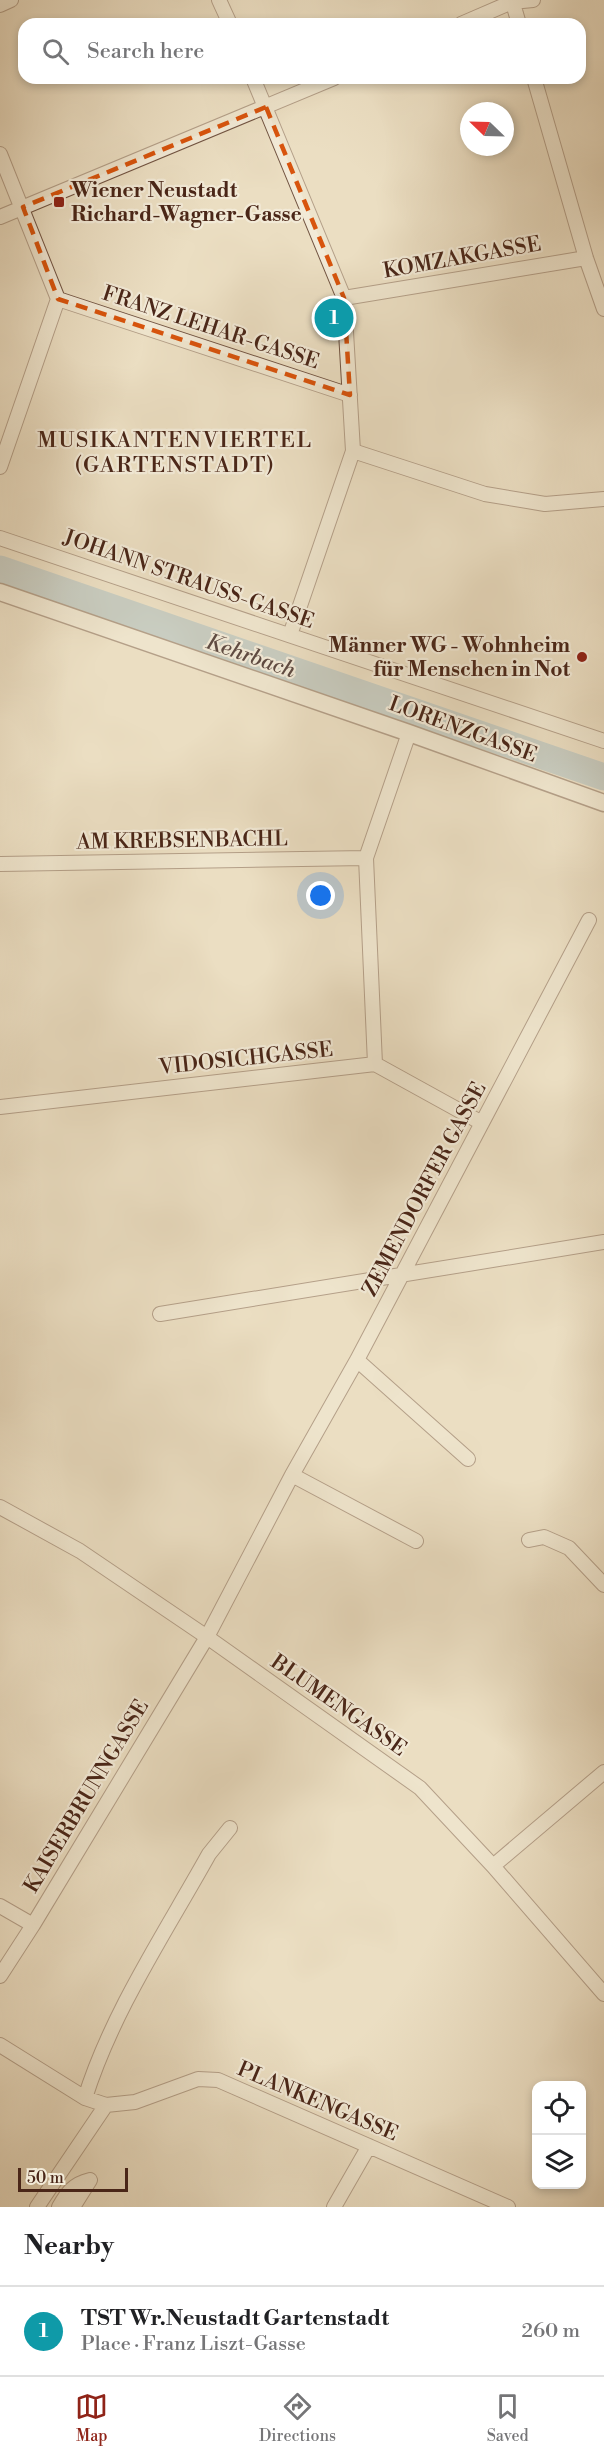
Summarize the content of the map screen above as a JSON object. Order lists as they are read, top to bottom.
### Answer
{
  "streets": {
    "street": [
      "KOMZAKGASSE",
      "FRANZ LEHAR-GASSE",
      "JOHANN STRAUSS-GASSE",
      "LORENZGASSE",
      "AM KREBSENBACHL",
      "VIDOSICHGASSE",
      "ZEMENDORFER GASSE",
      "BLUMENGASSE",
      "KAISERBRUNNGASSE",
      "PLANKENGASSE"
    ]
  },
  "crossings": [
    ["ZEMENDORFER GASSE", "BLUMENGASSE"],
    ["ZEMENDORFER GASSE", "KAISERBRUNNGASSE"],
    ["BLUMENGASSE", "KAISERBRUNNGASSE"]
  ],
  "districts": ["MUSIKANTENVIERTEL (GARTENSTADT)"],
  "water": ["Kehrbach"],
  "places": {
    "transit": ["Wiener Neustadt Richard-Wagner-Gasse"],
    "other": ["Männer WG - Wohnheim für Menschen in Not"]
  },
  "scale_bar": "50 m",
  "north": "top left",
  "page": {
    "search": "Search here",
    "pins": "1",
    "scale": "50 m",
    "heading": "Nearby",
    "list": [
      {
        "mark": "1",
        "name": "TST Wr.Neustadt Gartenstadt",
        "note": "Place · Franz Liszt-Gasse",
        "value": "260 m"
      }
    ],
    "nav": ["Map", "Directions", "Saved"]
  }
}
